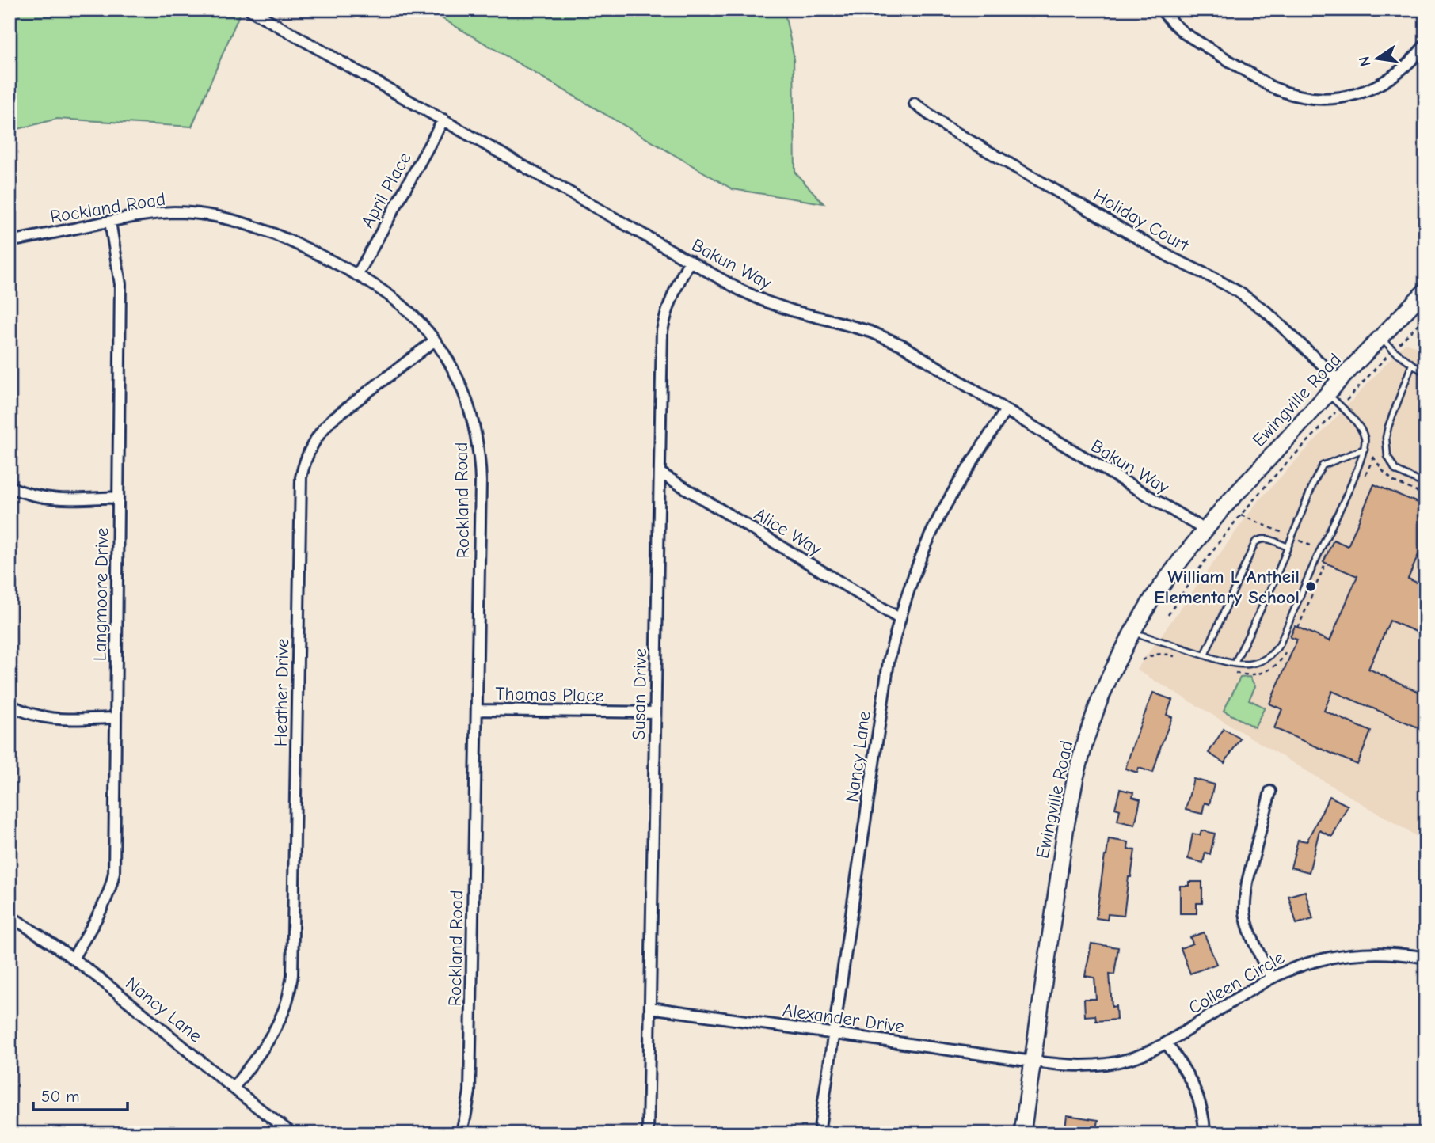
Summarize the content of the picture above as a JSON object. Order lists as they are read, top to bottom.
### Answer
{
  "streets": {
    "main road": ["Ewingville Road"],
    "street": [
      "April Place",
      "Rockland Road",
      "Holiday Court",
      "Bakun Way",
      "Alice Way",
      "Langmoore Drive",
      "Heather Drive",
      "Thomas Place",
      "Susan Drive",
      "Nancy Lane",
      "Colleen Circle",
      "Alexander Drive"
    ]
  },
  "crossings": [
    ["April Place", "Rockland Road"],
    ["April Place", "Bakun Way"],
    ["Rockland Road", "Langmoore Drive"],
    ["Rockland Road", "Heather Drive"],
    ["Rockland Road", "Thomas Place"],
    ["Holiday Court", "Ewingville Road"],
    ["Bakun Way", "Ewingville Road"],
    ["Bakun Way", "Susan Drive"],
    ["Bakun Way", "Nancy Lane"],
    ["Ewingville Road", "Colleen Circle"],
    ["Ewingville Road", "Alexander Drive"],
    ["Alice Way", "Susan Drive"],
    ["Alice Way", "Nancy Lane"],
    ["Langmoore Drive", "Nancy Lane"],
    ["Heather Drive", "Nancy Lane"],
    ["Thomas Place", "Susan Drive"],
    ["Susan Drive", "Alexander Drive"],
    ["Nancy Lane", "Alexander Drive"],
    ["Colleen Circle", "Alexander Drive"]
  ],
  "places": ["William L Antheil Elementary School"],
  "scale_bar": "50 m",
  "north": "left"
}
